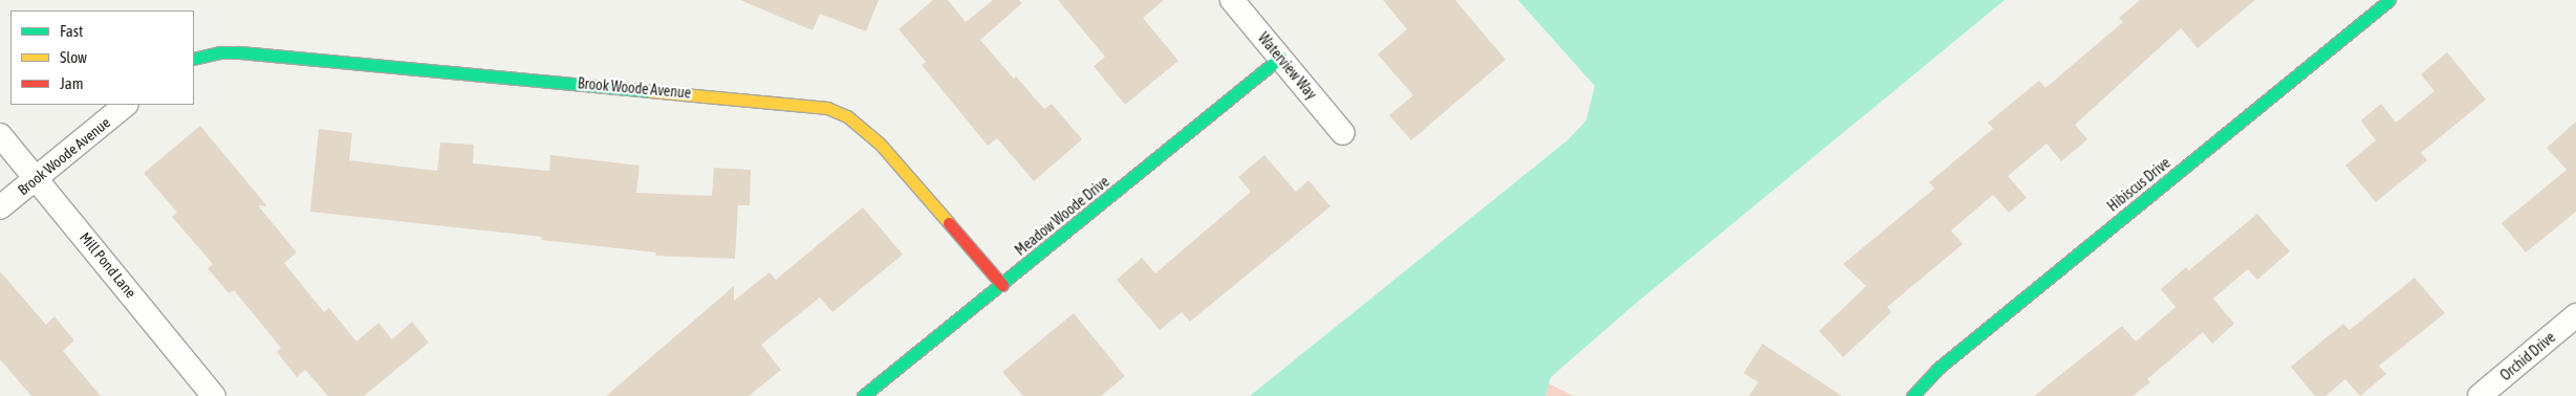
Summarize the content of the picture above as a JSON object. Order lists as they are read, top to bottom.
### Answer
{
  "streets": {
    "street": [
      "Waterview Way",
      "Brook Woode Avenue",
      "Hibiscus Drive",
      "Meadow Woode Drive",
      "Mill Pond Lane",
      "Orchid Drive"
    ]
  },
  "crossings": [
    ["Waterview Way", "Meadow Woode Drive"],
    ["Brook Woode Avenue", "Meadow Woode Drive"],
    ["Brook Woode Avenue", "Mill Pond Lane"]
  ],
  "legend": ["Fast", "Slow", "Jam"]
}
